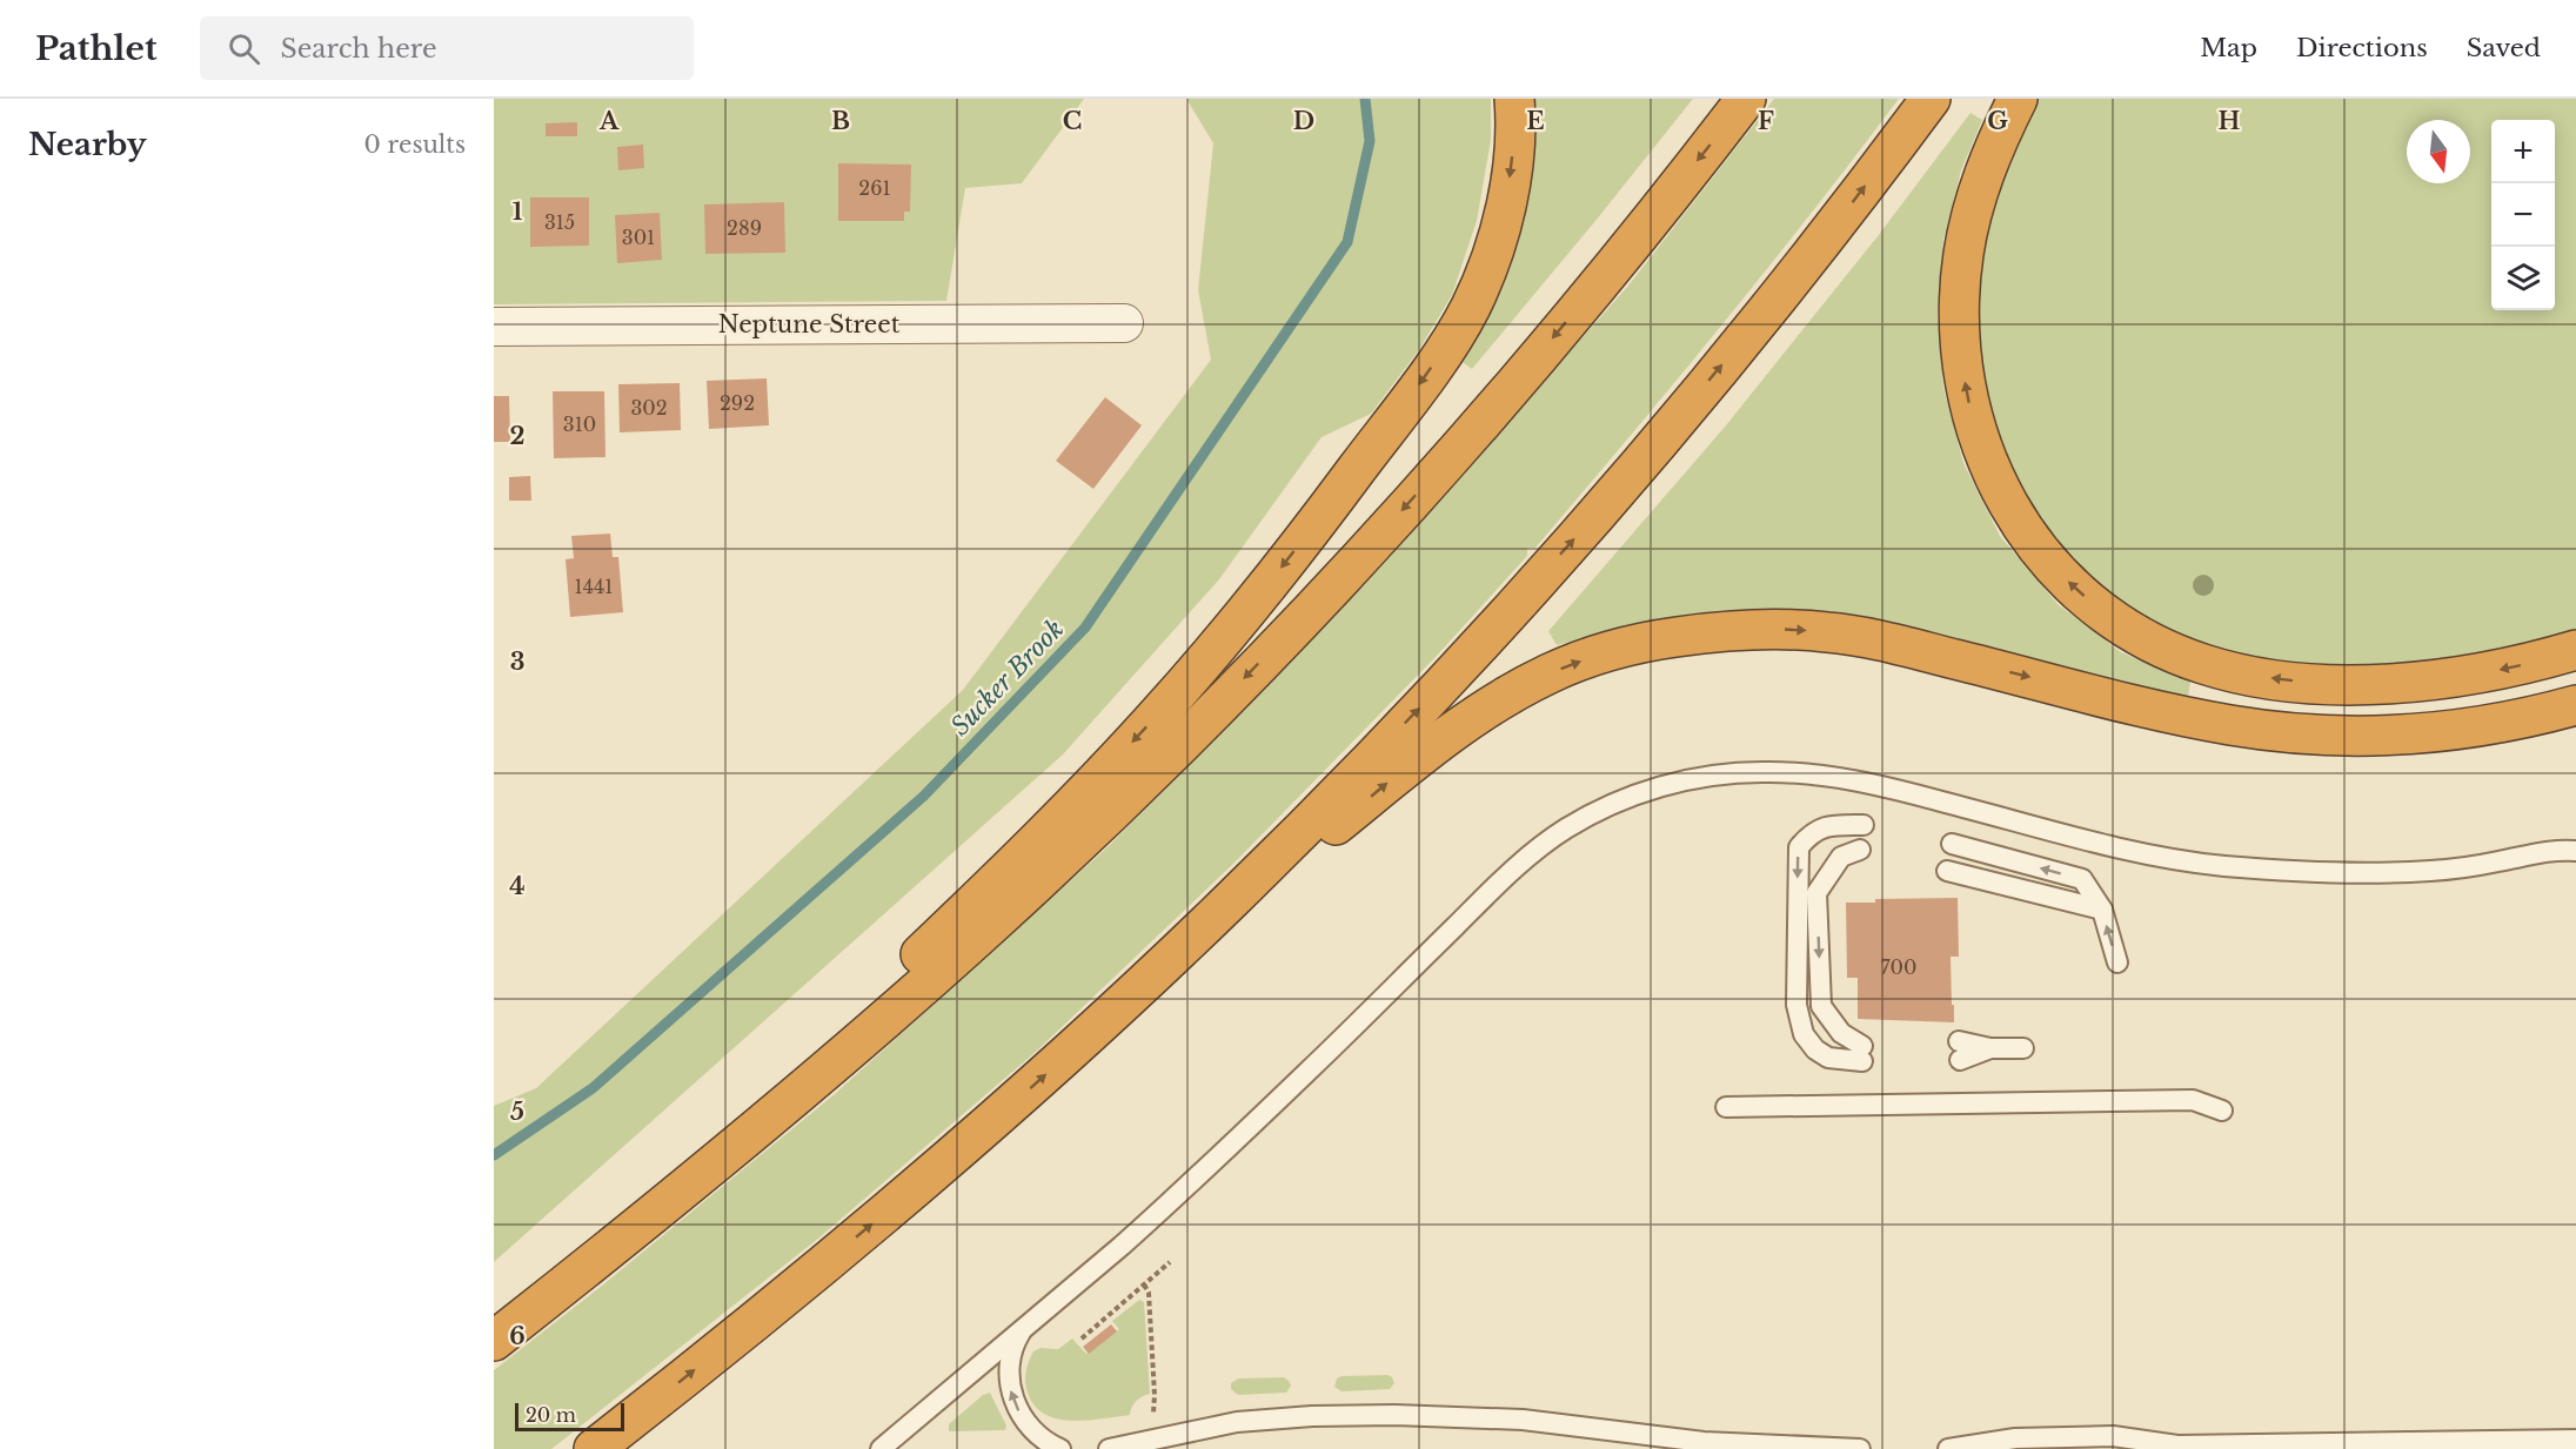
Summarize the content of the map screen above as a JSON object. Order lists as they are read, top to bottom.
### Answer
{
  "streets": {
    "street": ["Neptune Street"]
  },
  "water": ["Sucker Brook"],
  "house_numbers": [
    "261",
    "315",
    "289",
    "301",
    "292",
    "302",
    "310",
    "1441",
    "700"
  ],
  "scale_bar": "20 m",
  "north": "bottom",
  "page": {
    "header": "Pathlet",
    "search": "Search here",
    "nav": ["Map", "Directions", "Saved"],
    "heading": ["Nearby", "0 results"],
    "map_buttons": ["+", "−"],
    "scale": "20 m"
  },
  "grid": {
    "columns": [
      "A",
      "B",
      "C",
      "D",
      "E",
      "F",
      "G",
      "H"
    ],
    "rows": [
      "1",
      "2",
      "3",
      "4",
      "5",
      "6"
    ]
  }
}
